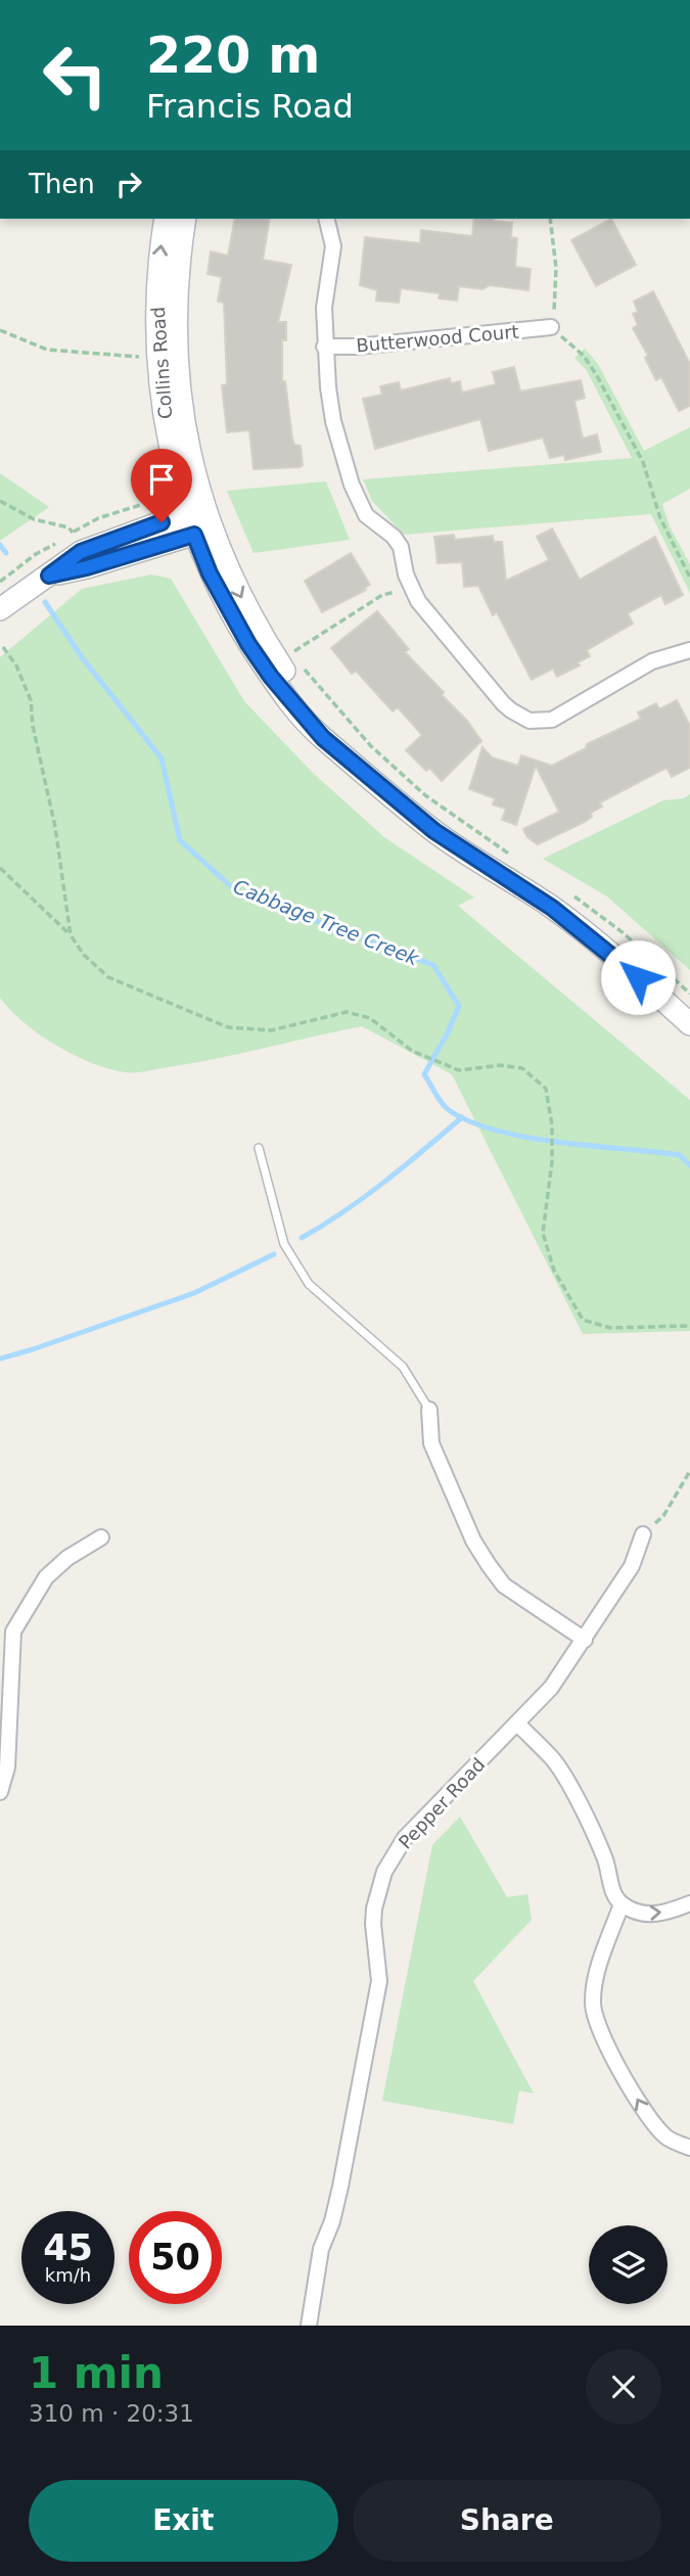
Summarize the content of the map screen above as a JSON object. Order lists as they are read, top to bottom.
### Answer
{
  "streets": {
    "main road": ["Collins Road"],
    "street": ["Butterwood Court", "Pepper Road"]
  },
  "water": ["Cabbage Tree Creek"],
  "page": {
    "turn": ["220 m", "Francis Road"],
    "then": "Then",
    "speed": "45 km/h",
    "limit": "50",
    "heading": ["1 min", "310 m · 20:31"],
    "buttons": ["Exit", "Share"]
  }
}
